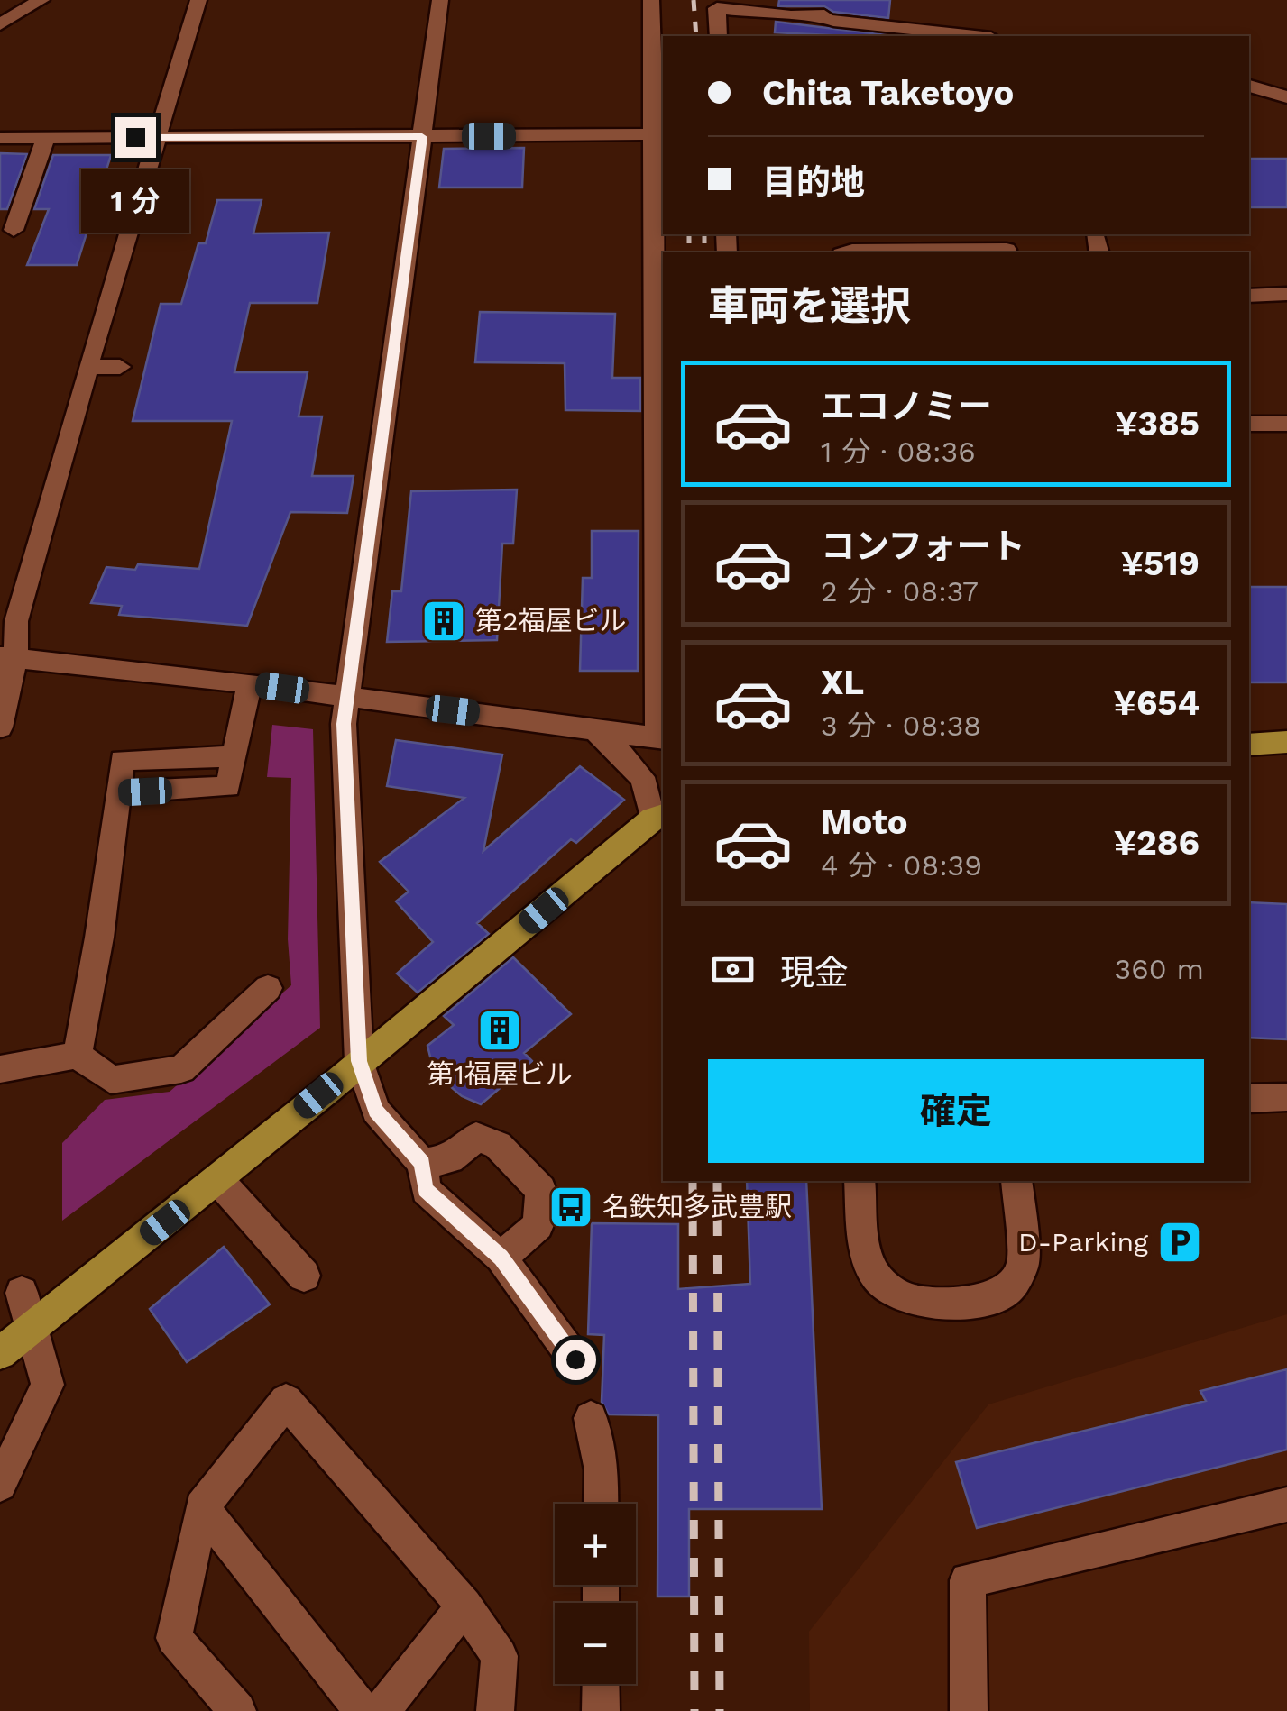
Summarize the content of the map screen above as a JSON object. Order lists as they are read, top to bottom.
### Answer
{
  "places": {
    "building": ["第2福屋ビル", "第1福屋ビル"],
    "bus stop": ["名鉄知多武豊駅"],
    "parking": ["D-Parking"]
  },
  "page": {
    "banner": ["Chita Taketoyo", "目的地"],
    "bubble": "1 分",
    "heading": "車両を選択",
    "list": [
      {
        "name": "エコノミー",
        "note": "1 分 · 08:36",
        "value": "¥385"
      },
      {
        "name": "コンフォート",
        "note": "2 分 · 08:37",
        "value": "¥519"
      },
      {
        "name": "XL",
        "note": "3 分 · 08:38",
        "value": "¥654"
      },
      {
        "name": "Moto",
        "note": "4 分 · 08:39",
        "value": "¥286"
      }
    ],
    "pay": ["現金", "360 m"],
    "buttons": "確定",
    "map_buttons": ["+", "−"]
  }
}
